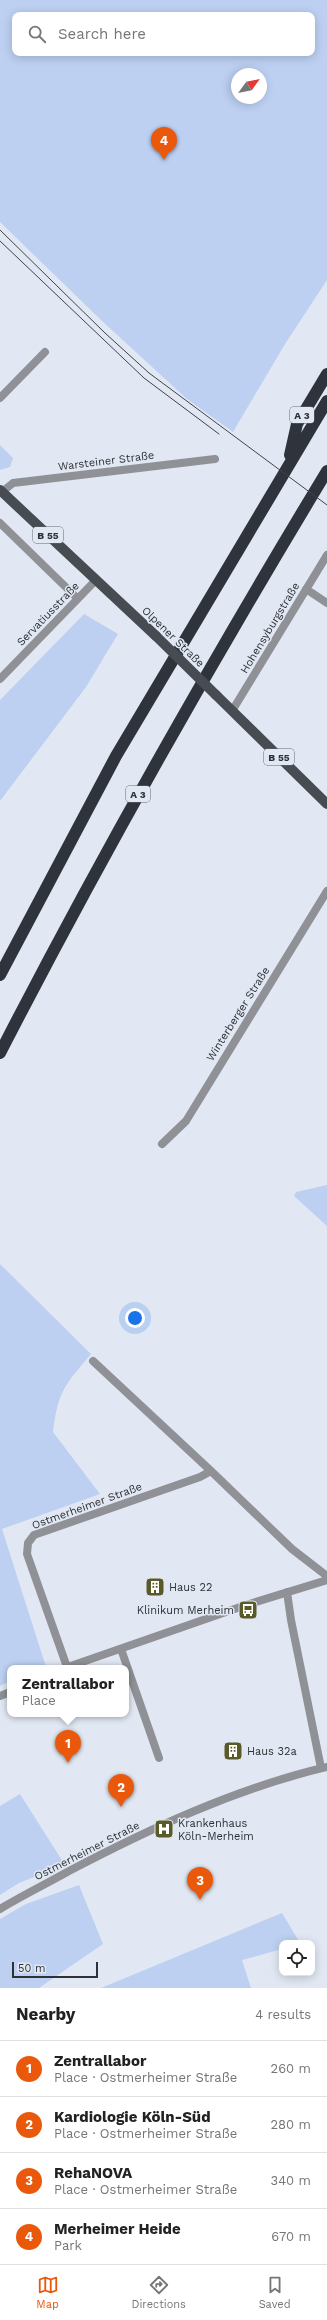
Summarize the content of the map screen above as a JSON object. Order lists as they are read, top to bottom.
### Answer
{
  "streets": {
    "highway": ["A 3"],
    "main road": ["B 55", "Olpener Straße"],
    "street": [
      "Warsteiner Straße",
      "Servatiusstraße",
      "Hohensyburgstraße",
      "Winterberger Straße",
      "Ostmerheimer Straße"
    ]
  },
  "crossings": [
    ["Warsteiner Straße", "Olpener Straße"],
    ["Servatiusstraße", "Olpener Straße"],
    ["Hohensyburgstraße", "Olpener Straße"]
  ],
  "places": {
    "building": ["Haus 22", "Haus 32a"],
    "bus stop": ["Klinikum Merheim"],
    "hospital": ["Krankenhaus Köln-Merheim"]
  },
  "scale_bar": "50 m",
  "north": "top right",
  "page": {
    "search": "Search here",
    "pins": [
      "4",
      "1",
      "2",
      "3"
    ],
    "popup": ["Zentrallabor", "Place"],
    "scale": "50 m",
    "heading": ["Nearby", "4 results"],
    "list": [
      {
        "mark": "1",
        "name": "Zentrallabor",
        "note": "Place · Ostmerheimer Straße",
        "value": "260 m"
      },
      {
        "mark": "2",
        "name": "Kardiologie Köln-Süd",
        "note": "Place · Ostmerheimer Straße",
        "value": "280 m"
      },
      {
        "mark": "3",
        "name": "RehaNOVA",
        "note": "Place · Ostmerheimer Straße",
        "value": "340 m"
      },
      {
        "mark": "4",
        "name": "Merheimer Heide",
        "note": "Park",
        "value": "670 m"
      }
    ],
    "nav": ["Map", "Directions", "Saved"]
  }
}
